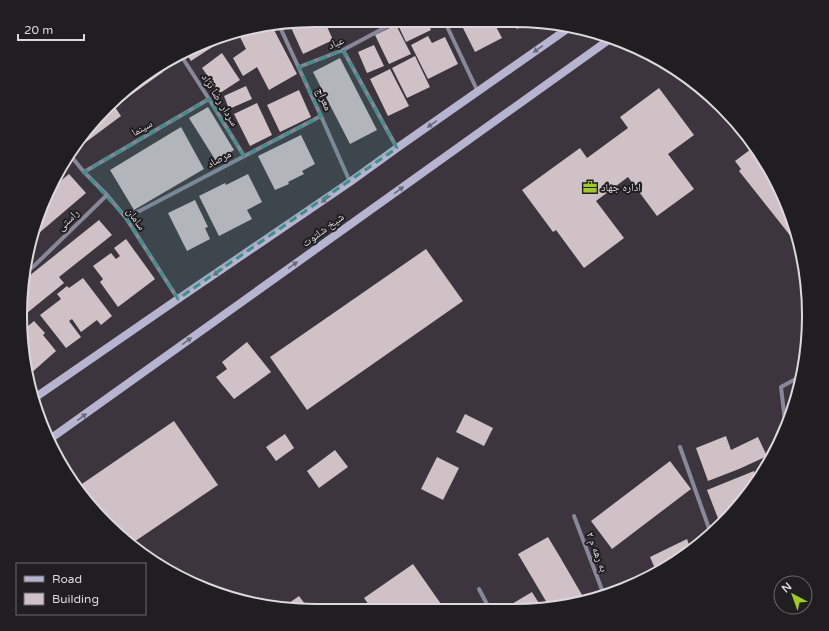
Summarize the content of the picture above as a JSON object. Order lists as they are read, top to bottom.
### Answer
{
  "streets": {
    "main road": ["شیخ شلتوت"],
    "street": [
      "عباد",
      "معراج",
      "سردار رضا نژاد",
      "سینما",
      "مرصاد",
      "سامان",
      "راستی",
      "به رهه م ۲"
    ]
  },
  "crossings": [
    ["عباد", "معراج"],
    ["معراج", "مرصاد"],
    ["سردار رضا نژاد", "سینما"],
    ["سردار رضا نژاد", "مرصاد"],
    ["سینما", "سامان"],
    ["مرصاد", "سامان"],
    ["سامان", "راستی"]
  ],
  "places": {
    "office": ["اداره جهاد"]
  },
  "legend": ["Road", "Building"],
  "scale_bar": "20 m",
  "north": "top left"
}
